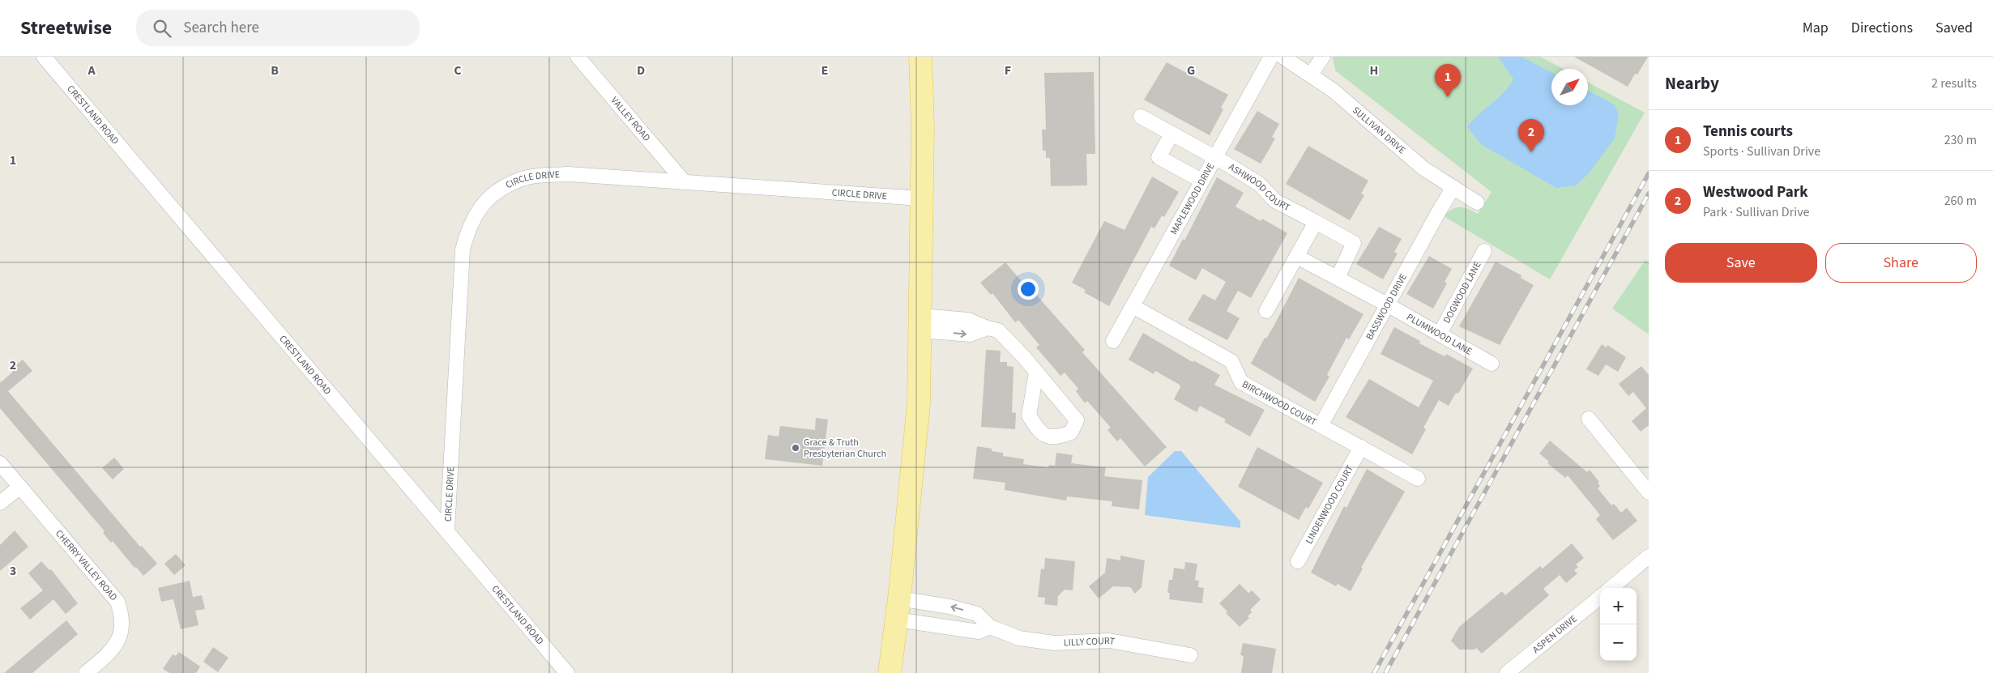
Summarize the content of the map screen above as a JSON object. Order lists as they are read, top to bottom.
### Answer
{
  "streets": {
    "street": [
      "CRESTLAND ROAD",
      "VALLEY ROAD",
      "SULLIVAN DRIVE",
      "CIRCLE DRIVE",
      "ASHWOOD COURT",
      "MAPLEWOOD DRIVE",
      "DOGWOOD LANE",
      "BASSWOOD DRIVE",
      "PLUMWOOD LANE",
      "BIRCHWOOD COURT",
      "LINDENWOOD COURT",
      "CHERRY VALLEY ROAD",
      "ASPEN DRIVE",
      "LILLY COURT"
    ]
  },
  "crossings": [
    ["CRESTLAND ROAD", "CIRCLE DRIVE"],
    ["VALLEY ROAD", "CIRCLE DRIVE"],
    ["SULLIVAN DRIVE", "BASSWOOD DRIVE"],
    ["ASHWOOD COURT", "MAPLEWOOD DRIVE"],
    ["MAPLEWOOD DRIVE", "BIRCHWOOD COURT"],
    ["DOGWOOD LANE", "PLUMWOOD LANE"],
    ["BASSWOOD DRIVE", "PLUMWOOD LANE"],
    ["BASSWOOD DRIVE", "BIRCHWOOD COURT"],
    ["BIRCHWOOD COURT", "LINDENWOOD COURT"]
  ],
  "places": ["Grace & Truth Presbyterian Church"],
  "north": "top right",
  "page": {
    "header": "Streetwise",
    "search": "Search here",
    "nav": ["Map", "Directions", "Saved"],
    "heading": ["Nearby", "2 results"],
    "pins": ["1", "2"],
    "list": [
      {
        "mark": "1",
        "name": "Tennis courts",
        "note": "Sports · Sullivan Drive",
        "value": "230 m"
      },
      {
        "mark": "2",
        "name": "Westwood Park",
        "note": "Park · Sullivan Drive",
        "value": "260 m"
      }
    ],
    "buttons": ["Save", "Share"],
    "map_buttons": ["+", "−"]
  },
  "grid": {
    "columns": [
      "A",
      "B",
      "C",
      "D",
      "E",
      "F",
      "G",
      "H"
    ],
    "rows": ["1", "2", "3"]
  }
}
